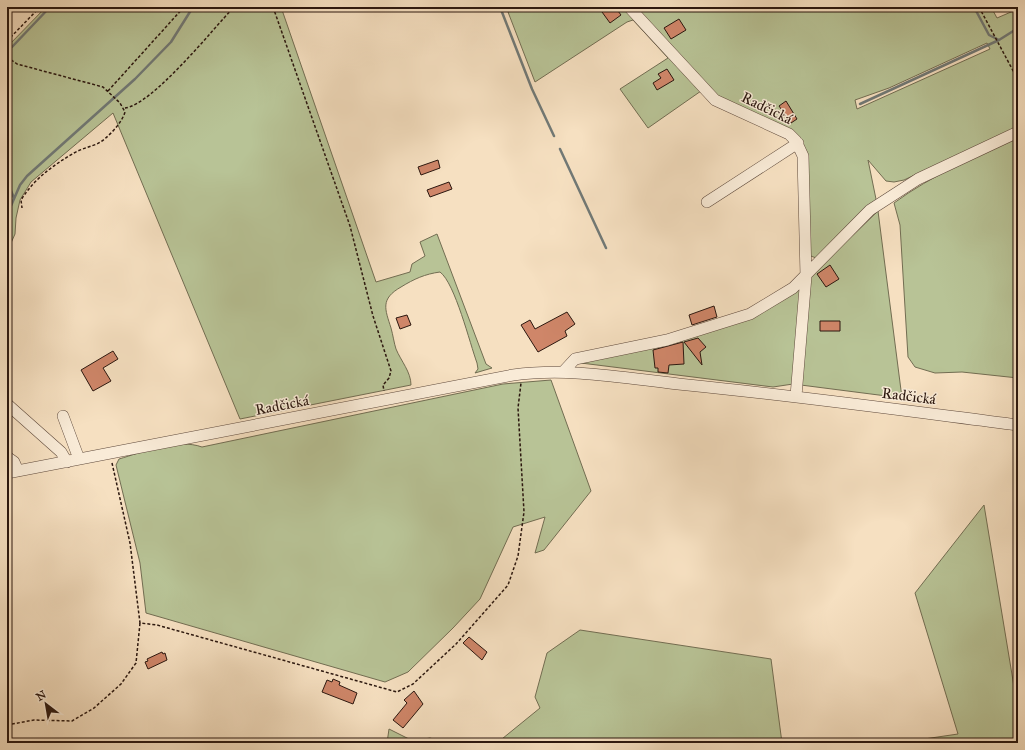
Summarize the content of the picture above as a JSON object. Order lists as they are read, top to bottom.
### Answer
{
  "streets": {
    "street": ["Radčická"]
  },
  "north": "top left"
}
